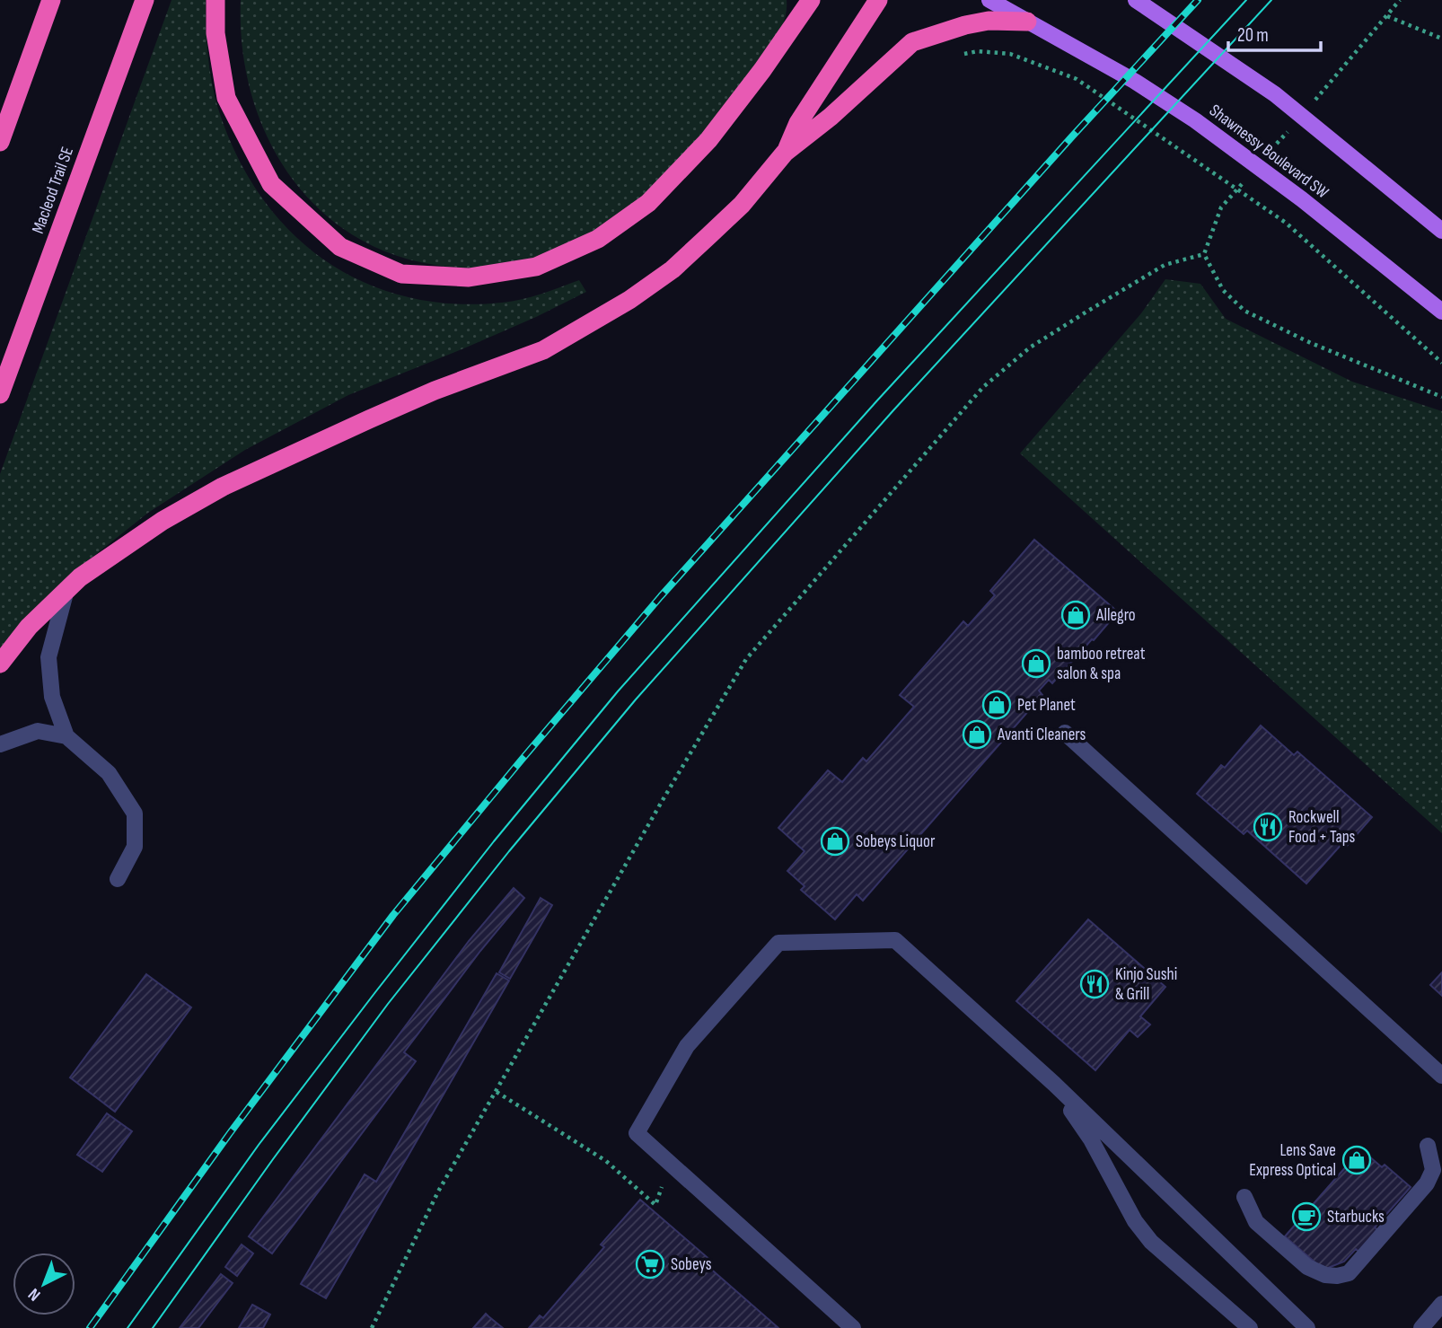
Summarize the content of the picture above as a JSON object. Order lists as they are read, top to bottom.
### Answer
{
  "streets": {
    "highway": ["Macleod Trail SE"],
    "main road": ["Shawnessy Boulevard SW"]
  },
  "places": {
    "shop": [
      "Allegro",
      "bamboo retreat salon & spa",
      "Pet Planet",
      "Avanti Cleaners",
      "Sobeys Liquor",
      "Lens Save Express Optical"
    ],
    "restaurant": ["Rockwell Food + Taps", "Kinjo Sushi & Grill"],
    "cafe": ["Starbucks"],
    "supermarket": ["Sobeys"]
  },
  "scale_bar": "20 m",
  "north": "bottom left"
}
